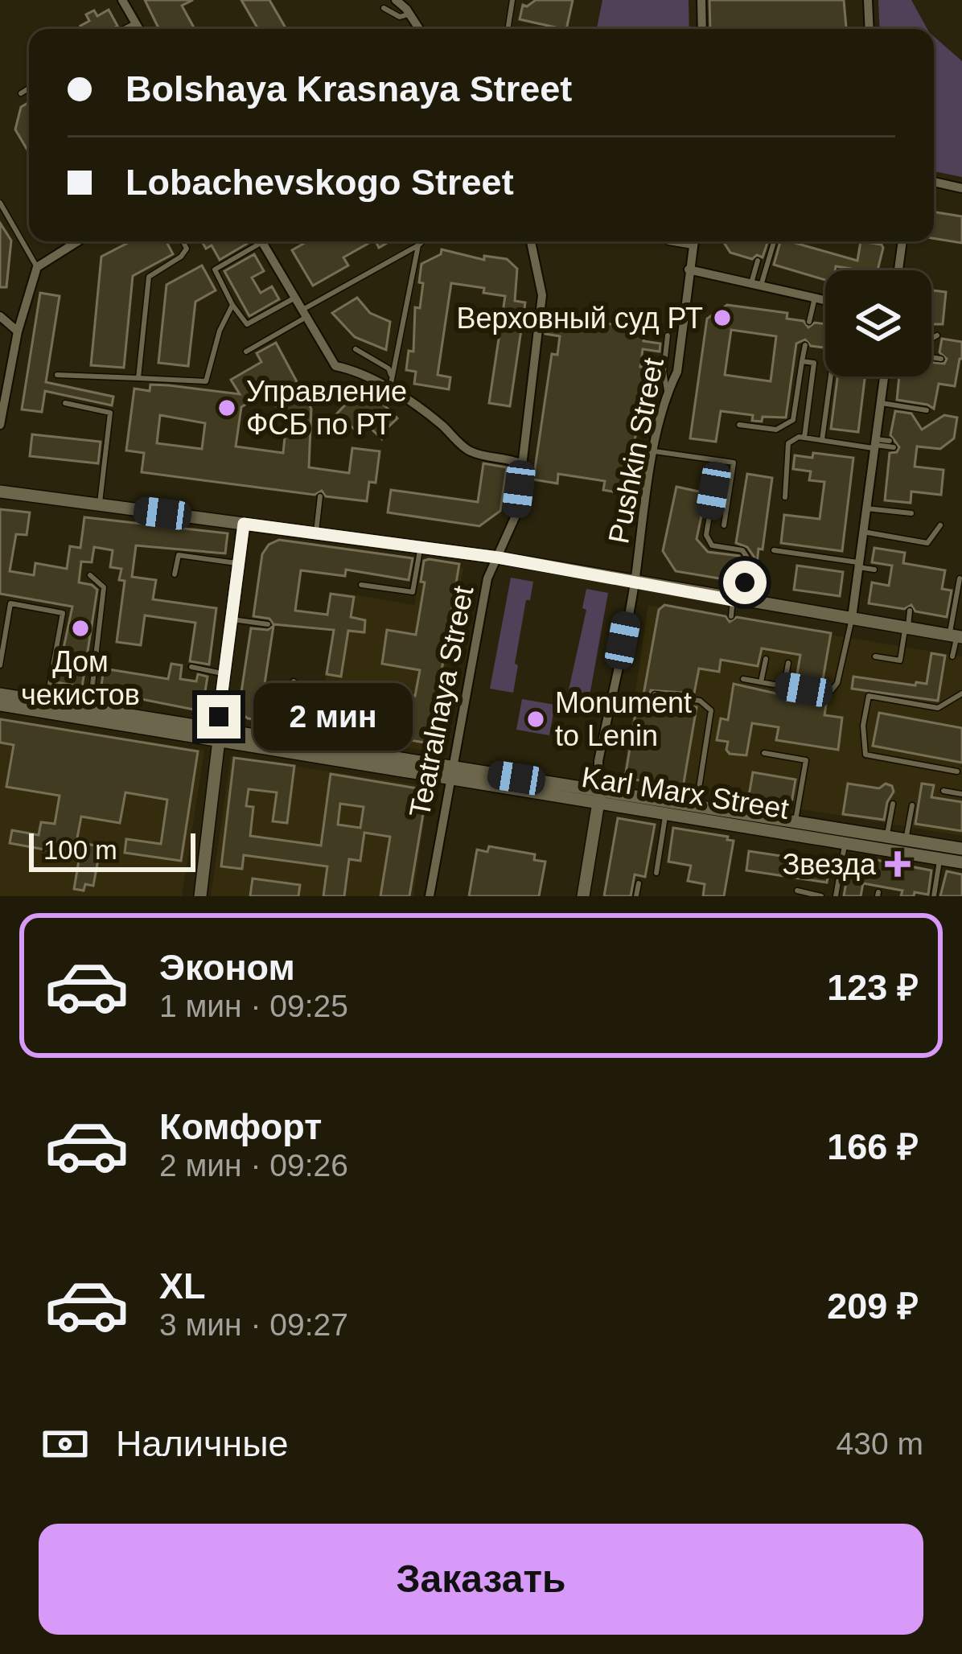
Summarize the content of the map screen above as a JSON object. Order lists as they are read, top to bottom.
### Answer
{
  "streets": {
    "main road": ["Karl Marx Street"],
    "street": ["Pushkin Street", "Teatralnaya Street"]
  },
  "crossings": [
    ["Pushkin Street", "Karl Marx Street"],
    ["Teatralnaya Street", "Karl Marx Street"]
  ],
  "places": {
    "other": [
      "Верховный суд РТ",
      "Управление ФСБ по РТ",
      "Дом чекистов",
      "Monument to Lenin"
    ],
    "health": ["Звезда"]
  },
  "scale_bar": "100 m",
  "page": {
    "banner": ["Bolshaya Krasnaya Street", "Lobachevskogo Street"],
    "bubble": "2 мин",
    "scale": "100 m",
    "list": [
      {
        "name": "Эконом",
        "note": "1 мин · 09:25",
        "value": "123 ₽"
      },
      {
        "name": "Комфорт",
        "note": "2 мин · 09:26",
        "value": "166 ₽"
      },
      {
        "name": "XL",
        "note": "3 мин · 09:27",
        "value": "209 ₽"
      }
    ],
    "pay": ["Наличные", "430 m"],
    "buttons": "Заказать"
  }
}
